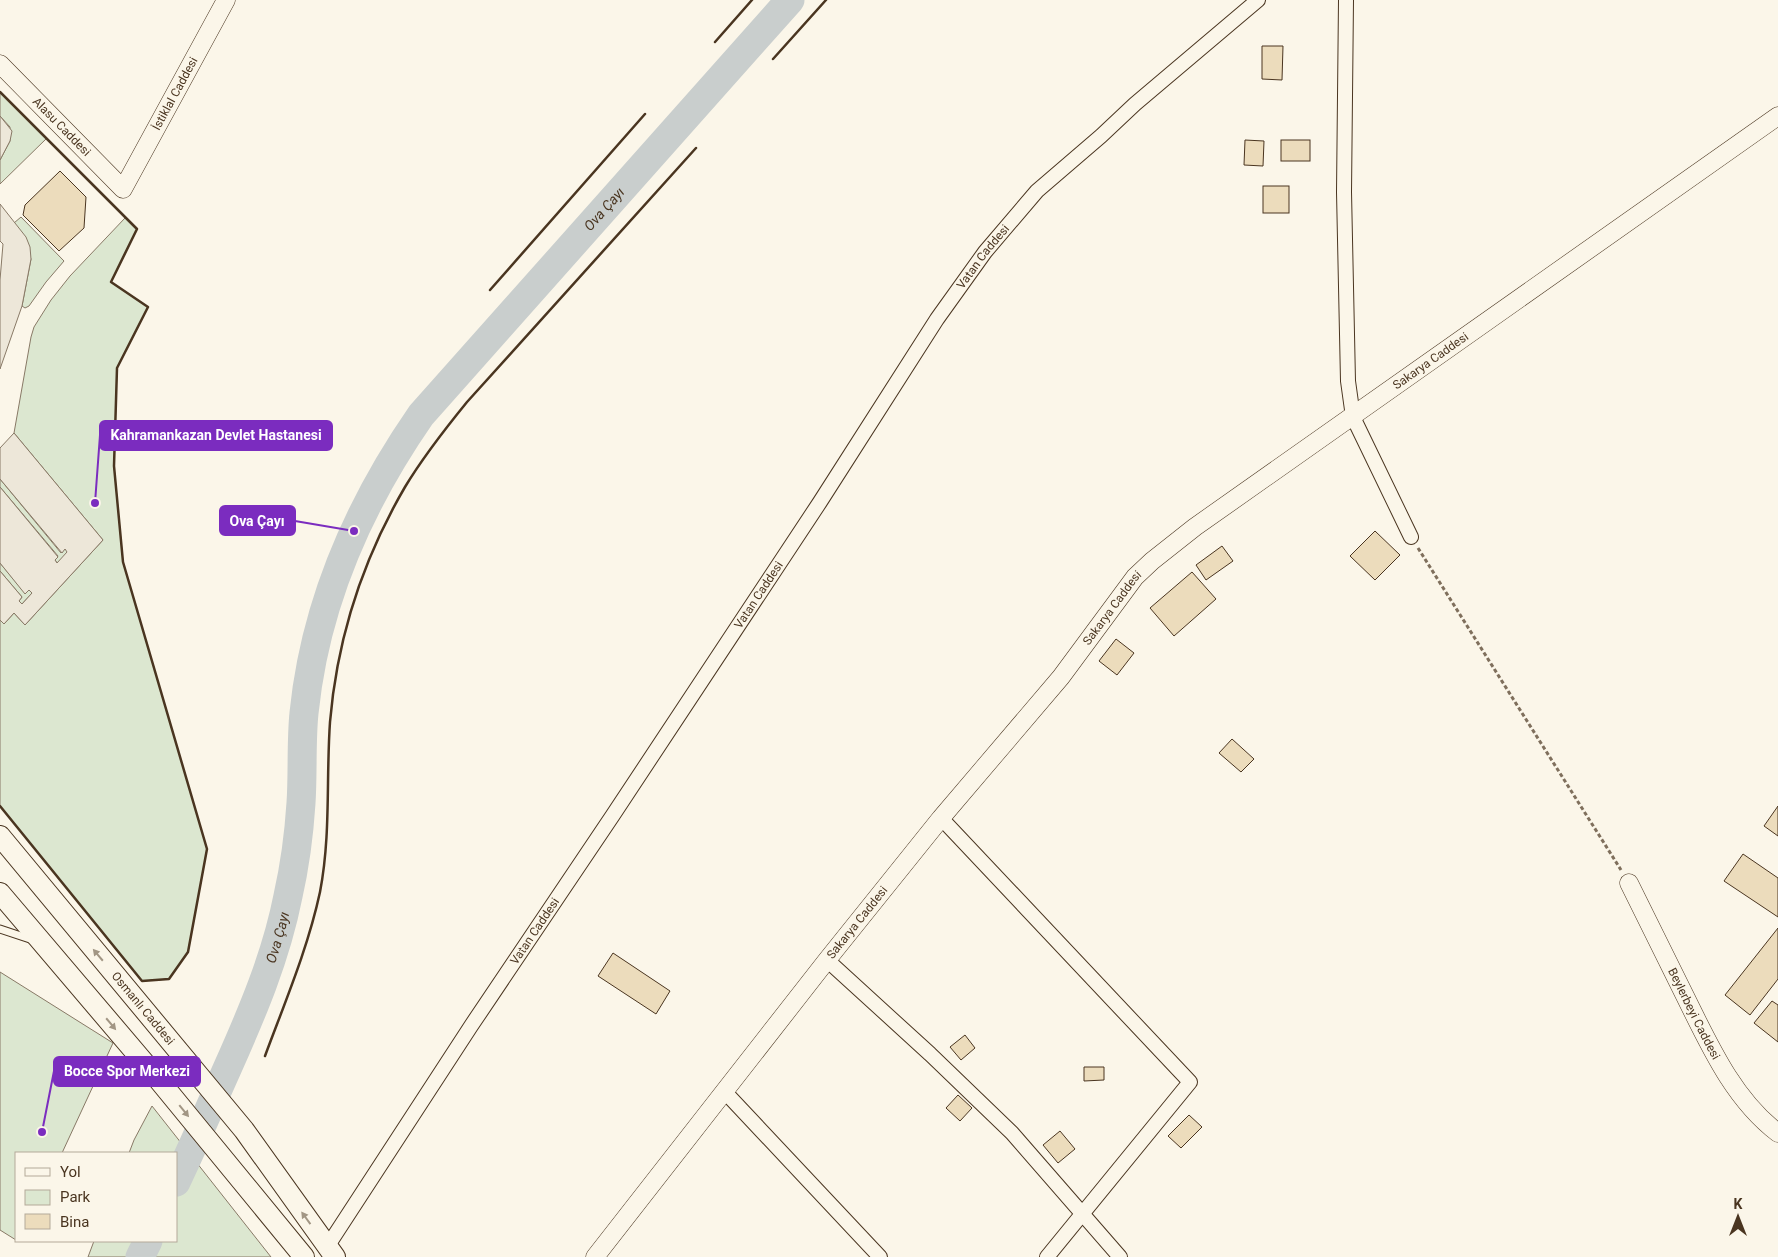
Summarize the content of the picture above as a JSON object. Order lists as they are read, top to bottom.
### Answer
{
  "streets": {
    "main road": ["Osmanlı Caddesi"],
    "street": [
      "İstiklal Caddesi",
      "Alasu Caddesi",
      "Vatan Caddesi",
      "Sakarya Caddesi",
      "Beylerbeyi Caddesi"
    ]
  },
  "crossings": [
    ["İstiklal Caddesi", "Alasu Caddesi"],
    ["Vatan Caddesi", "Osmanlı Caddesi"]
  ],
  "water": ["Ova Çayı"],
  "places": ["Kahramankazan Devlet Hastanesi", "Ova Çayı", "Bocce Spor Merkezi"],
  "legend": ["Yol", "Park", "Bina"],
  "north": "top"
}
